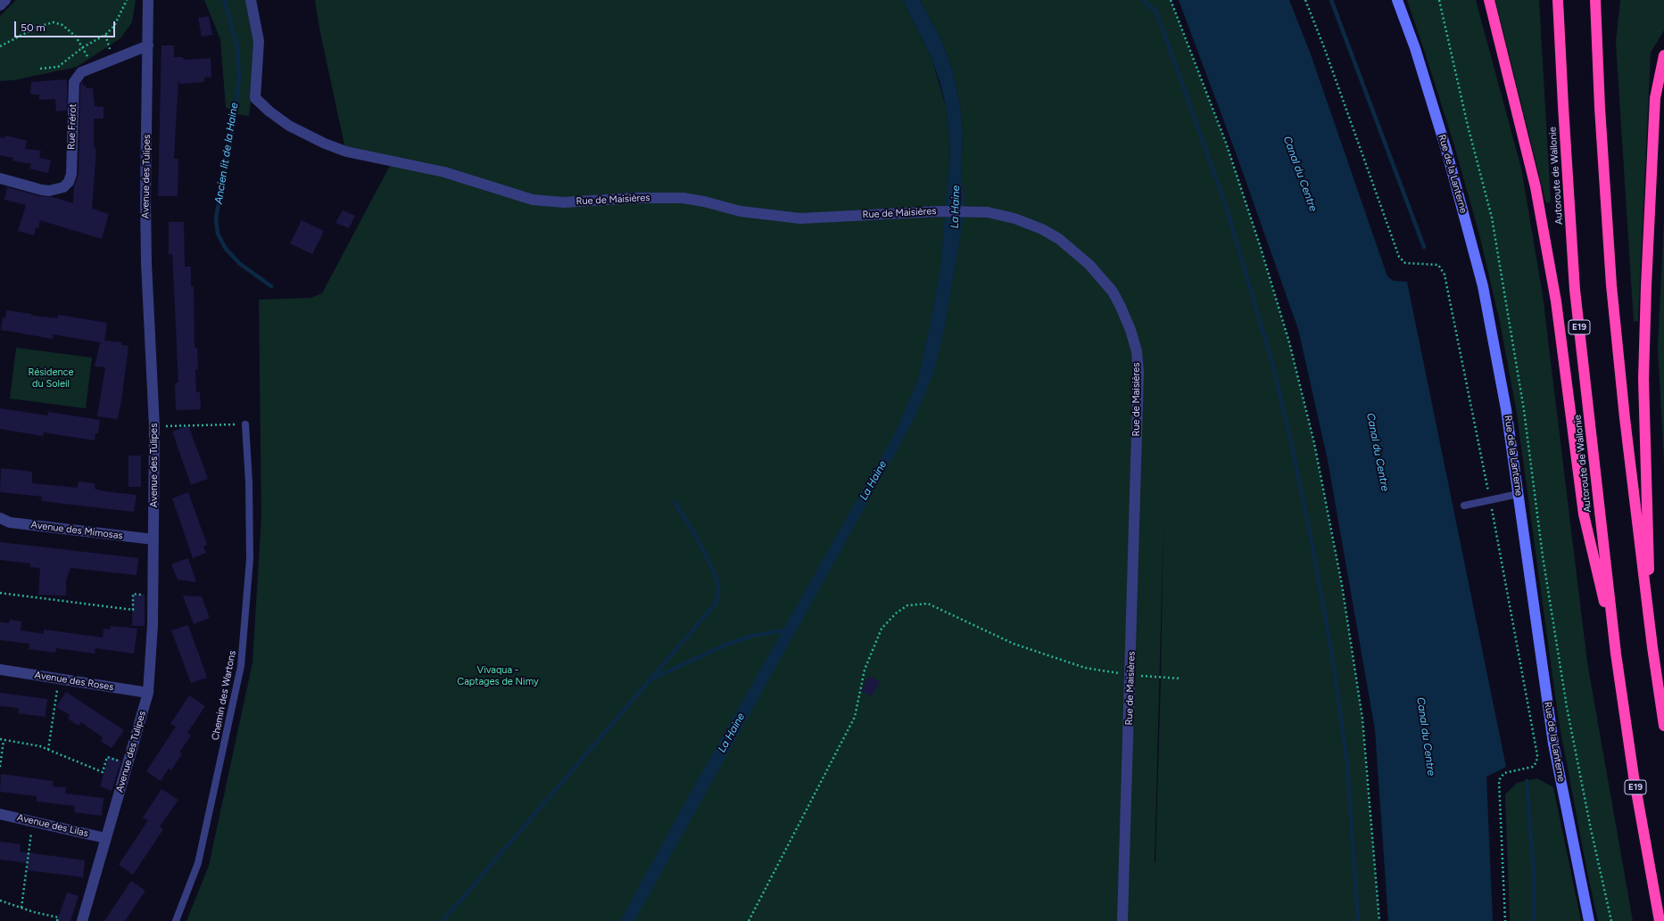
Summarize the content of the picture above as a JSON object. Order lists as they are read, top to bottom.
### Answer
{
  "streets": {
    "highway": ["Autoroute de Wallonie", "E19"],
    "main road": ["Rue de la Lanterne"],
    "street": [
      "Rue Frérot",
      "Avenue des Tulipes",
      "Rue de Maisières",
      "Avenue des Mimosas",
      "Avenue des Roses",
      "Avenue des Lilas"
    ],
    "lane": ["Chemin des Wartons"]
  },
  "crossings": [
    ["Rue Frérot", "Avenue des Tulipes"],
    ["Avenue des Tulipes", "Avenue des Mimosas"],
    ["Avenue des Tulipes", "Avenue des Roses"],
    ["Avenue des Tulipes", "Avenue des Lilas"]
  ],
  "water": ["Ancien lit de la Haine", "Canal du Centre", "La Haine"],
  "parks": ["Résidence du Soleil", "Vivaqua - Captages de Nimy"],
  "scale_bar": "50 m"
}
